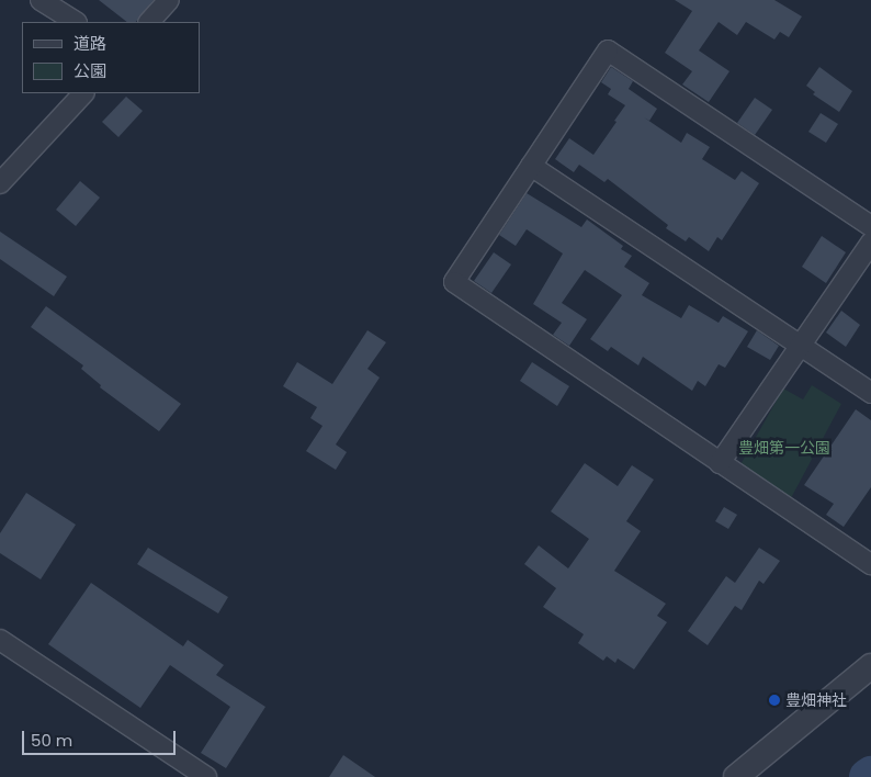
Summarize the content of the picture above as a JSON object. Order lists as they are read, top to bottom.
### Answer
{
  "parks": ["豊畑第一公園"],
  "places": ["豊畑神社"],
  "legend": ["道路", "公園"],
  "scale_bar": "50 m"
}
